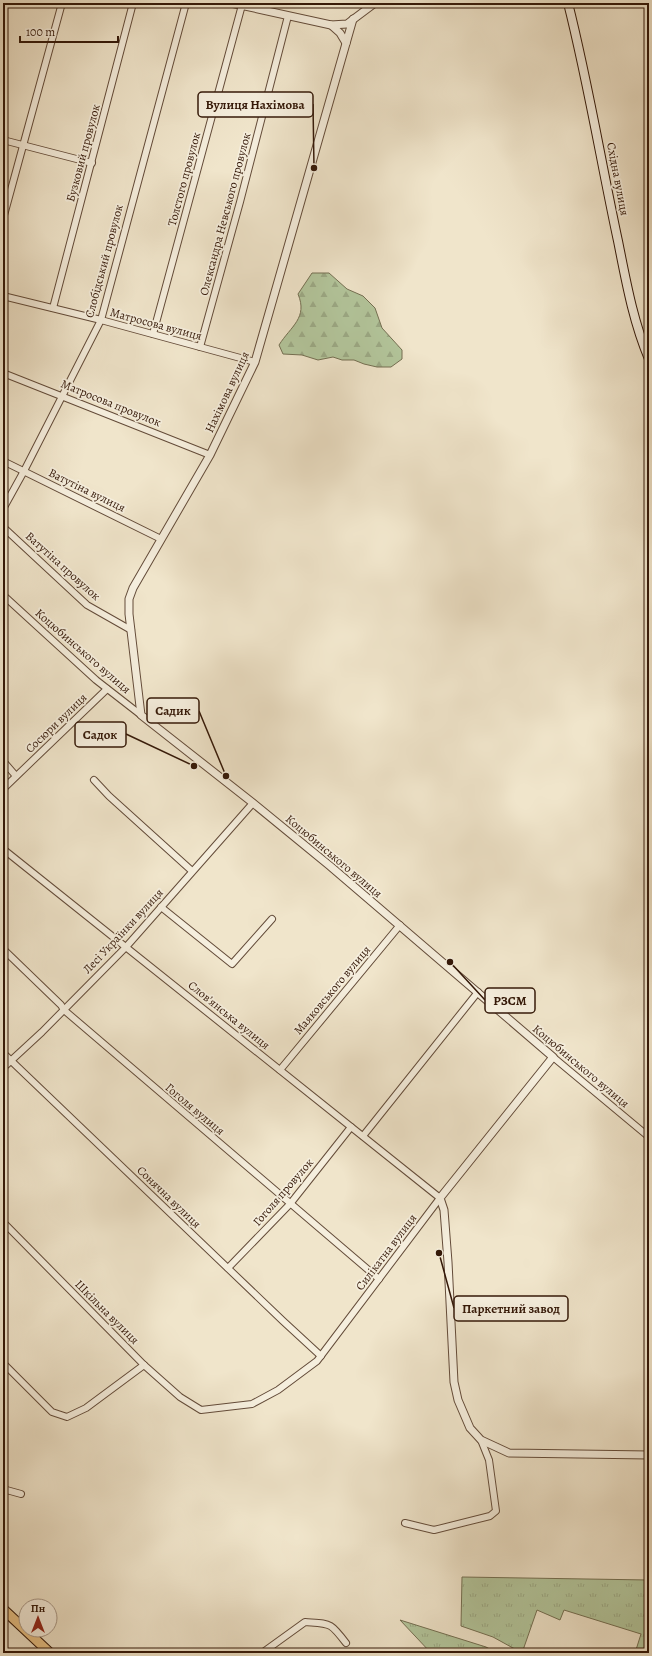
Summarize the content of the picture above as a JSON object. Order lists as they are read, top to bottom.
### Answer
{
  "streets": {
    "main road": ["Східна вулиця"],
    "street": [
      "Бузковий провулок",
      "Толстого провулок",
      "Олександра Невського провулок",
      "Слобідський провулок",
      "Матросова вулиця",
      "Нахімова вулиця",
      "Матросова провулок",
      "Ватутіна вулиця",
      "Ватутіна провулок",
      "Коцюбинського вулиця",
      "Сосюри вулиця",
      "Лесі Українки вулиця",
      "Маяковського вулиця",
      "Слов’янська вулиця",
      "Гоголя вулиця",
      "Гоголя провулок",
      "Сонячна вулиця",
      "Силікатна вулиця",
      "Шкільна вулиця"
    ]
  },
  "crossings": [
    ["Бузковий провулок", "Матросова вулиця"],
    ["Толстого провулок", "Матросова вулиця"],
    ["Олександра Невського провулок", "Матросова вулиця"],
    ["Слобідський провулок", "Матросова вулиця"],
    ["Слобідський провулок", "Матросова провулок"],
    ["Слобідський провулок", "Ватутіна вулиця"],
    ["Матросова вулиця", "Нахімова вулиця"],
    ["Нахімова вулиця", "Матросова провулок"],
    ["Нахімова вулиця", "Ватутіна вулиця"],
    ["Нахімова вулиця", "Ватутіна провулок"],
    ["Нахімова вулиця", "Коцюбинського вулиця"],
    ["Коцюбинського вулиця", "Сосюри вулиця"],
    ["Коцюбинського вулиця", "Лесі Українки вулиця"],
    ["Коцюбинського вулиця", "Маяковського вулиця"],
    ["Коцюбинського вулиця", "Силікатна вулиця"],
    ["Лесі Українки вулиця", "Слов’янська вулиця"],
    ["Лесі Українки вулиця", "Гоголя вулиця"],
    ["Лесі Українки вулиця", "Сонячна вулиця"],
    ["Маяковського вулиця", "Слов’янська вулиця"],
    ["Слов’янська вулиця", "Гоголя провулок"],
    ["Слов’янська вулиця", "Силікатна вулиця"],
    ["Гоголя вулиця", "Гоголя провулок"],
    ["Гоголя вулиця", "Силікатна вулиця"],
    ["Гоголя провулок", "Сонячна вулиця"],
    ["Сонячна вулиця", "Силікатна вулиця"],
    ["Силікатна вулиця", "Шкільна вулиця"]
  ],
  "places": [
    "Вулиця Нахімова",
    "Садок",
    "Садик",
    "РЗСМ",
    "Паркетний завод"
  ],
  "scale_bar": "100 m",
  "north": "top"
}
